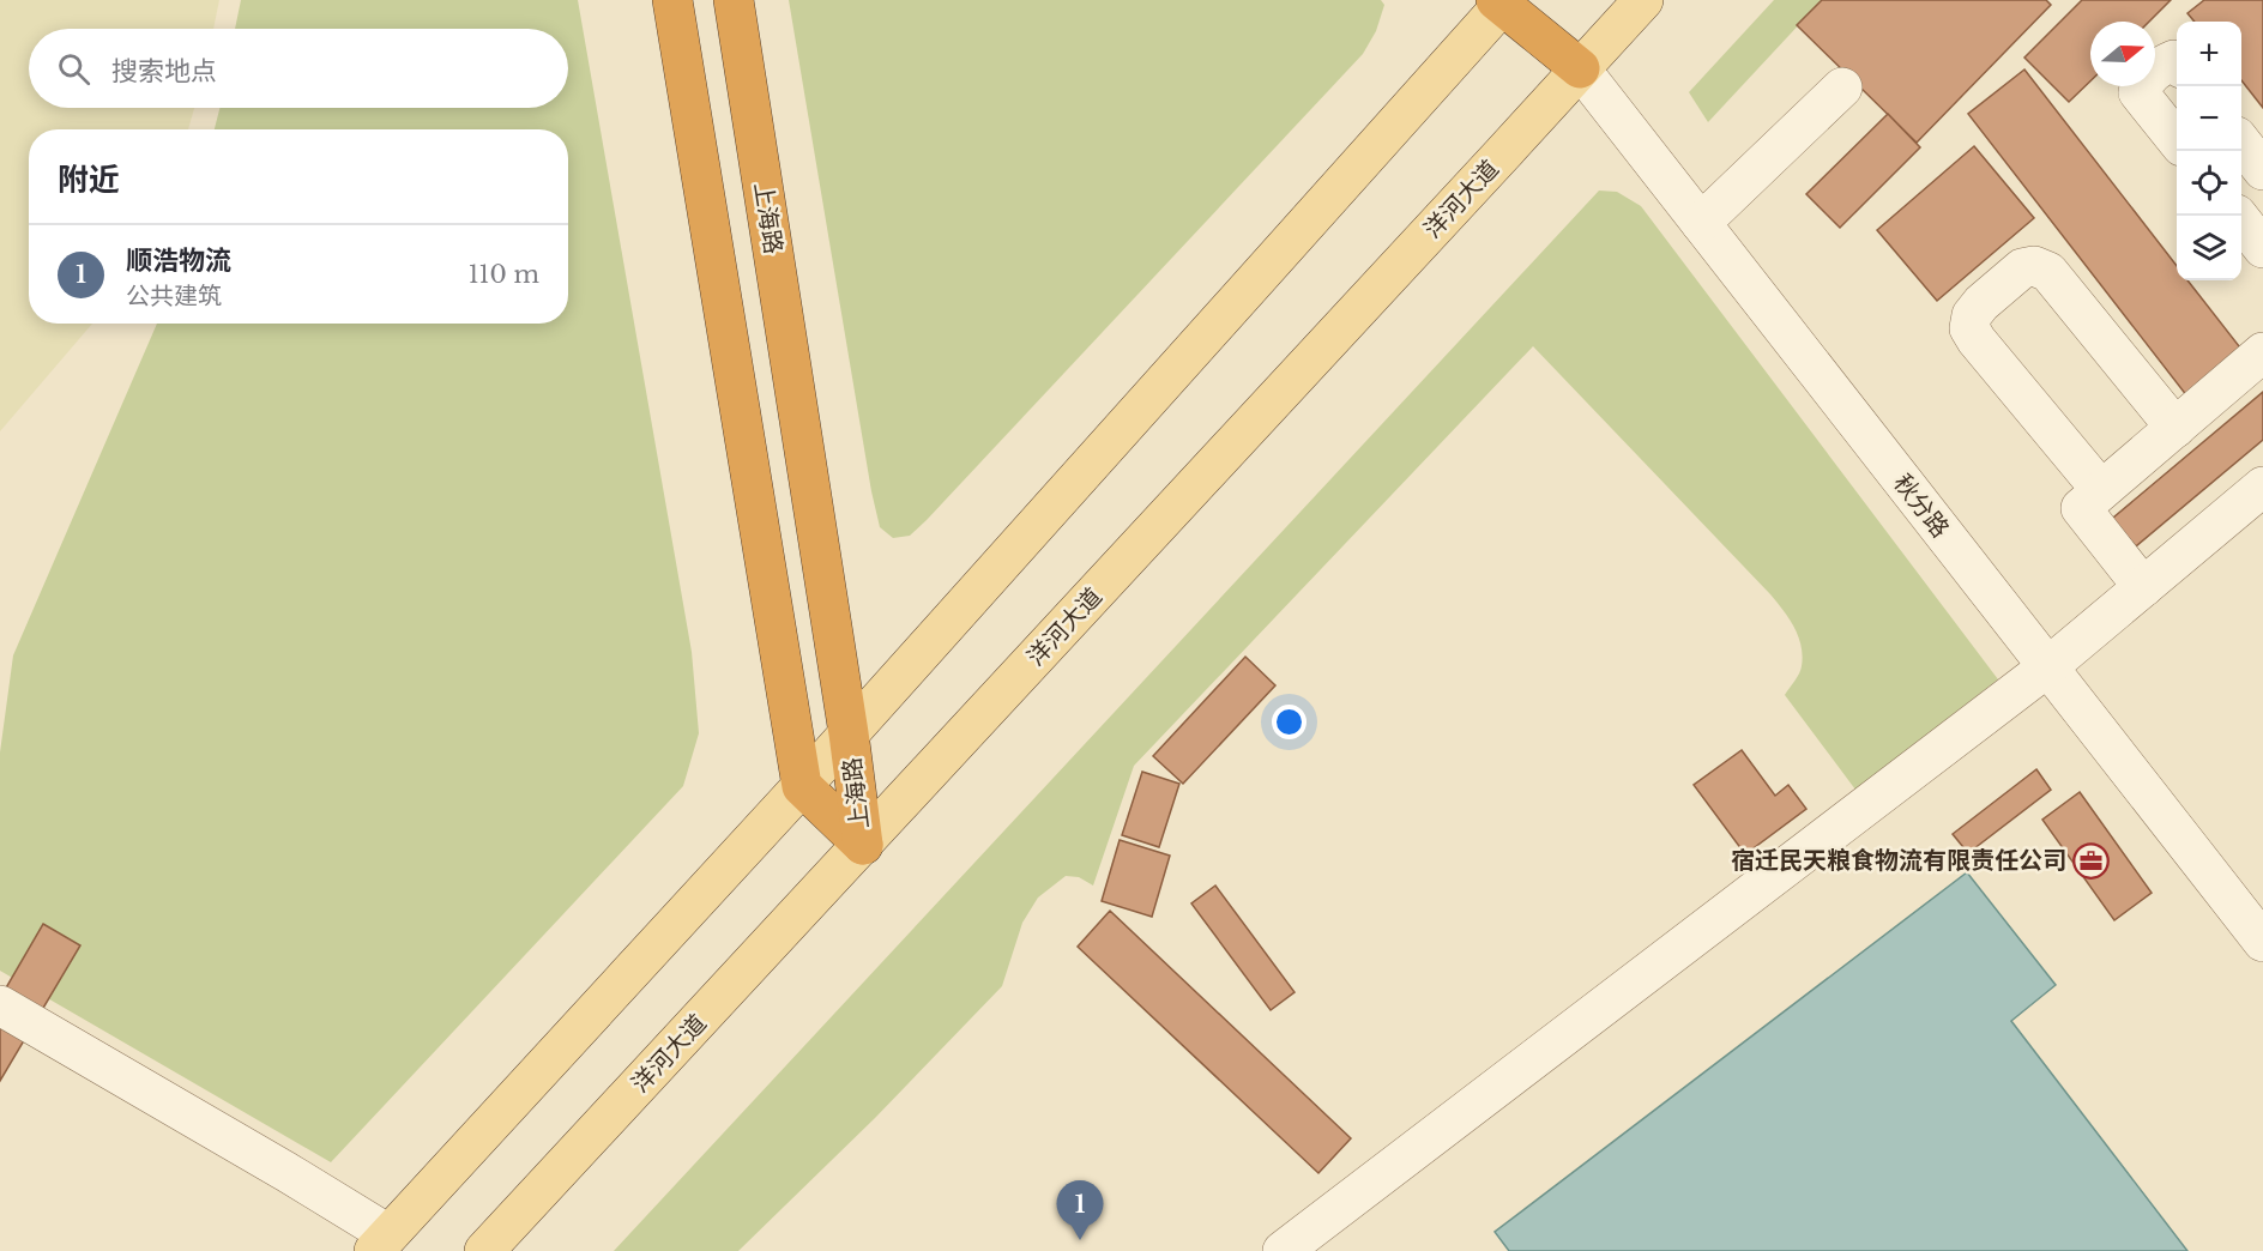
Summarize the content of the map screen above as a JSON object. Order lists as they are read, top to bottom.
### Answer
{
  "streets": {
    "highway": ["上海路"],
    "main road": ["洋河大道"],
    "street": ["秋分路"]
  },
  "crossings": [
    ["洋河大道", "上海路"],
    ["洋河大道", "秋分路"]
  ],
  "places": {
    "office": ["宿迁民天粮食物流有限责任公司"]
  },
  "north": "right",
  "page": {
    "map_buttons": ["+", "−"],
    "search": "搜索地点",
    "heading": "附近",
    "list": [
      {
        "mark": "1",
        "name": "顺浩物流",
        "note": "公共建筑",
        "value": "110 m"
      }
    ],
    "pins": "1"
  }
}
